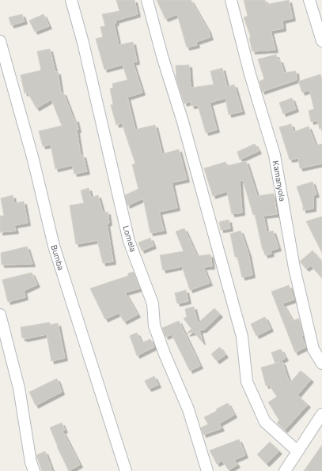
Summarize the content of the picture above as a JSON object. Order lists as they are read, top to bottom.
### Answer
{
  "streets": {
    "street": ["Kamanyola", "Lomela", "Bumba"]
  }
}
